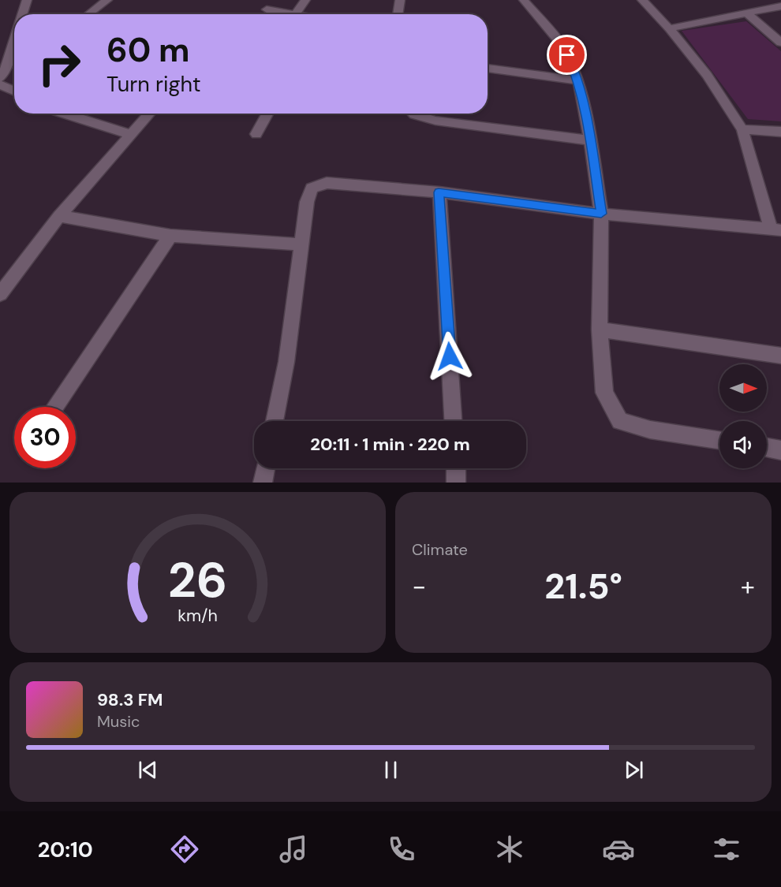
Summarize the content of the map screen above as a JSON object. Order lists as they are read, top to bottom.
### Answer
{
  "north": "right",
  "page": {
    "turn": ["60 m", "Turn right"],
    "limit": "30",
    "trip": "20:11 · 1 min · 220 m",
    "tile": "Climate",
    "heat": ["−", "21.5°", "+"],
    "song": ["98.3 FM", "Music"],
    "tabs": "20:10",
    "gauge": ["26", "km/h"]
  }
}
